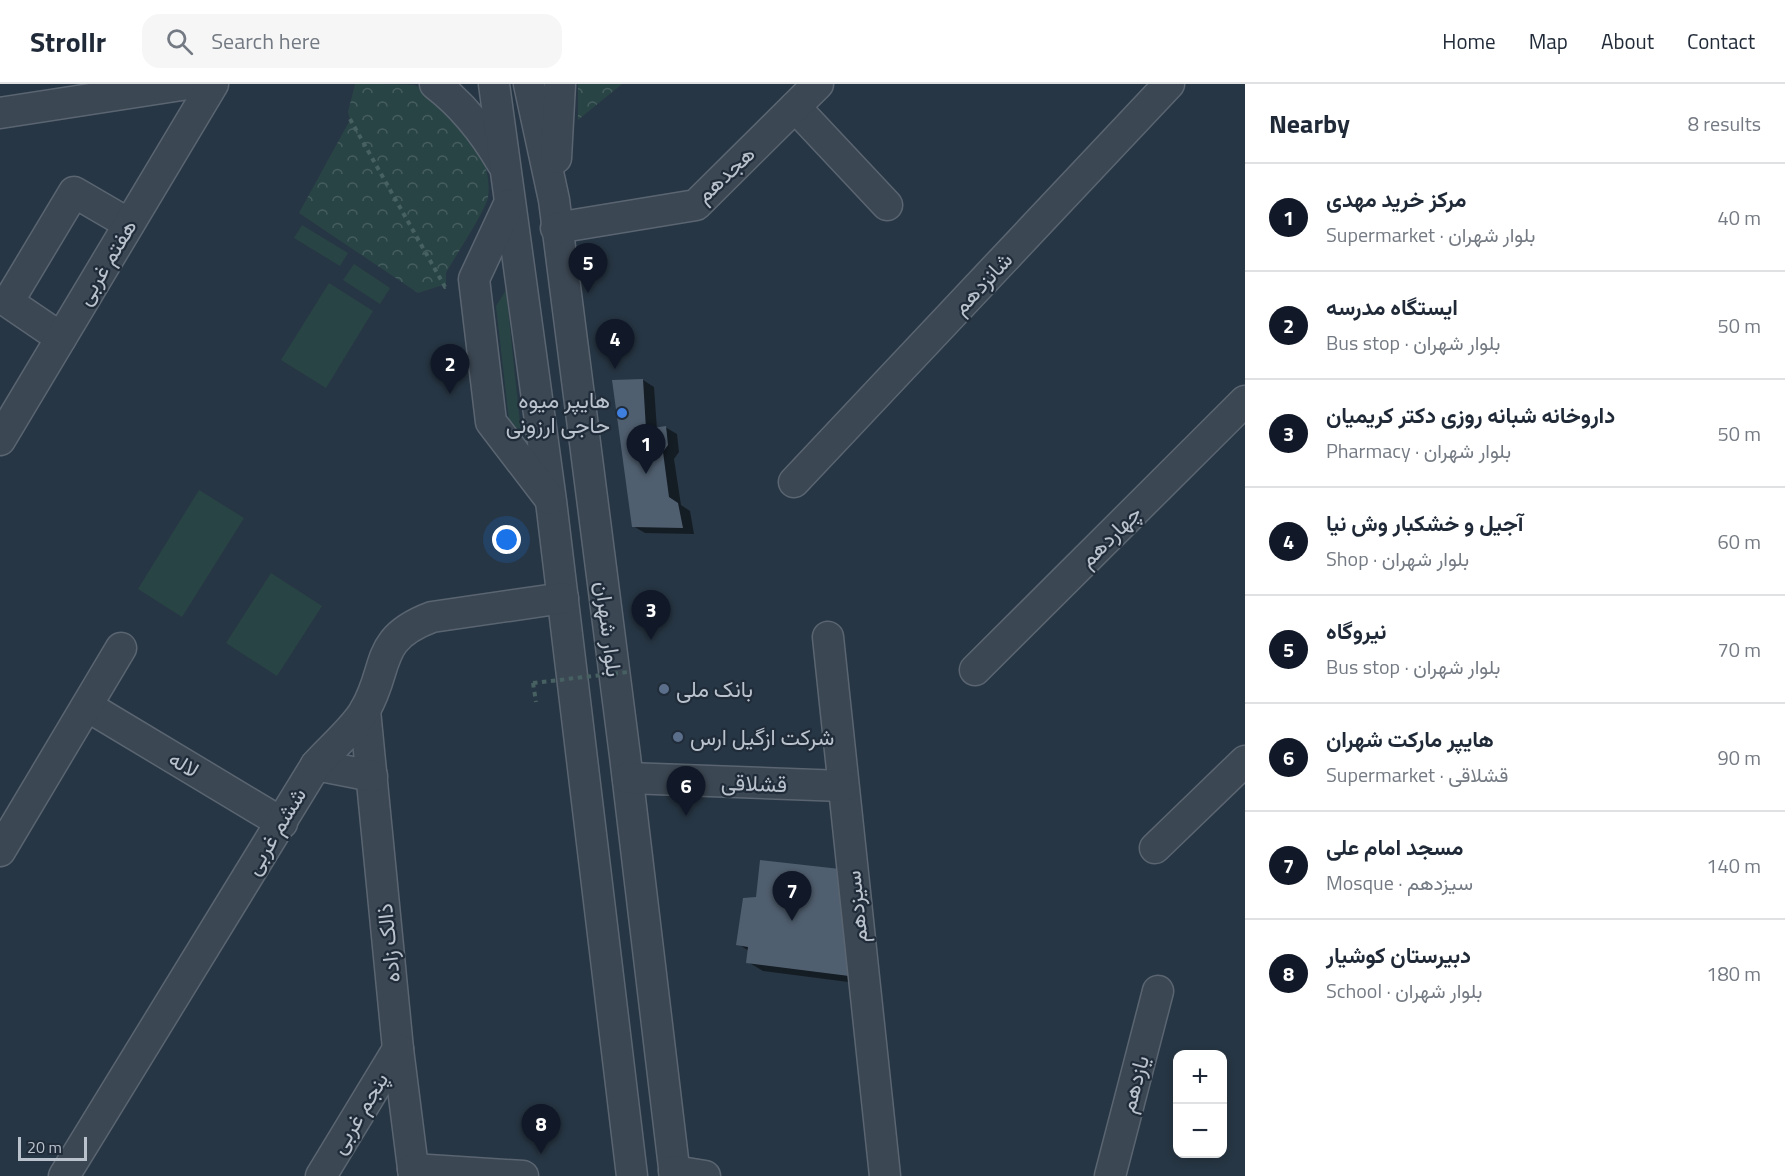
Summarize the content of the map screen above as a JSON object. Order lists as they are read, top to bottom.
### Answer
{
  "streets": {
    "street": [
      "هجدهم",
      "هفتم غربی",
      "شانزدهم",
      "چهاردهم",
      "بلوار شهران",
      "لاله",
      "قشلاقی",
      "ششم غربی",
      "سیزدهم",
      "ذالک زاده",
      "یازدهم",
      "پنجم غربی"
    ]
  },
  "crossings": [
    ["هجدهم", "بلوار شهران"],
    ["بلوار شهران", "قشلاقی"],
    ["بلوار شهران", "ششم غربی"],
    ["لاله", "ششم غربی"],
    ["قشلاقی", "سیزدهم"],
    ["ششم غربی", "ذالک زاده"],
    ["ذالک زاده", "پنجم غربی"]
  ],
  "places": ["هایپر میوه حاجی ارزونی", "بانک ملی", "شرکت ازگیل ارس"],
  "scale_bar": "20 m",
  "page": {
    "header": "Strollr",
    "search": "Search here",
    "nav": [
      "Home",
      "Map",
      "About",
      "Contact"
    ],
    "heading": ["Nearby", "8 results"],
    "list": [
      {
        "mark": "1",
        "name": "مرکز خرید مهدی",
        "note": "Supermarket · بلوار شهران",
        "value": "40 m"
      },
      {
        "mark": "2",
        "name": "ایستگاه مدرسه",
        "note": "Bus stop · بلوار شهران",
        "value": "50 m"
      },
      {
        "mark": "3",
        "name": "داروخانه شبانه روزی دکتر کریمیان",
        "note": "Pharmacy · بلوار شهران",
        "value": "50 m"
      },
      {
        "mark": "4",
        "name": "آجیل و خشکبار وش نیا",
        "note": "Shop · بلوار شهران",
        "value": "60 m"
      },
      {
        "mark": "5",
        "name": "نیروگاه",
        "note": "Bus stop · بلوار شهران",
        "value": "70 m"
      },
      {
        "mark": "6",
        "name": "هایپر مارکت شهران",
        "note": "Supermarket · قشلاقی",
        "value": "90 m"
      },
      {
        "mark": "7",
        "name": "مسجد امام علی",
        "note": "Mosque · سیزدهم",
        "value": "140 m"
      },
      {
        "mark": "8",
        "name": "دبیرستان کوشیار",
        "note": "School · بلوار شهران",
        "value": "180 m"
      }
    ],
    "pins": [
      "5",
      "4",
      "2",
      "1",
      "3",
      "6",
      "7",
      "8"
    ],
    "map_buttons": ["+", "−"],
    "scale": "20 m"
  }
}
